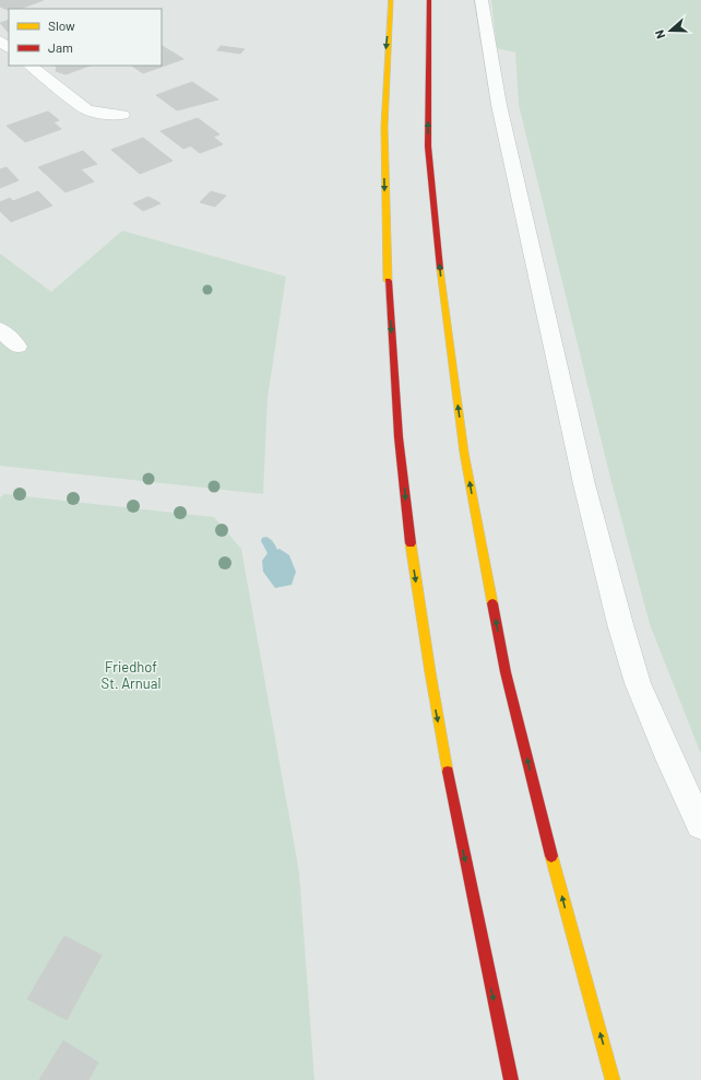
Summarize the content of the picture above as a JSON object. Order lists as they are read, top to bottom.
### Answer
{
  "parks": ["Friedhof St. Arnual"],
  "legend": ["Slow", "Jam"],
  "north": "left"
}
